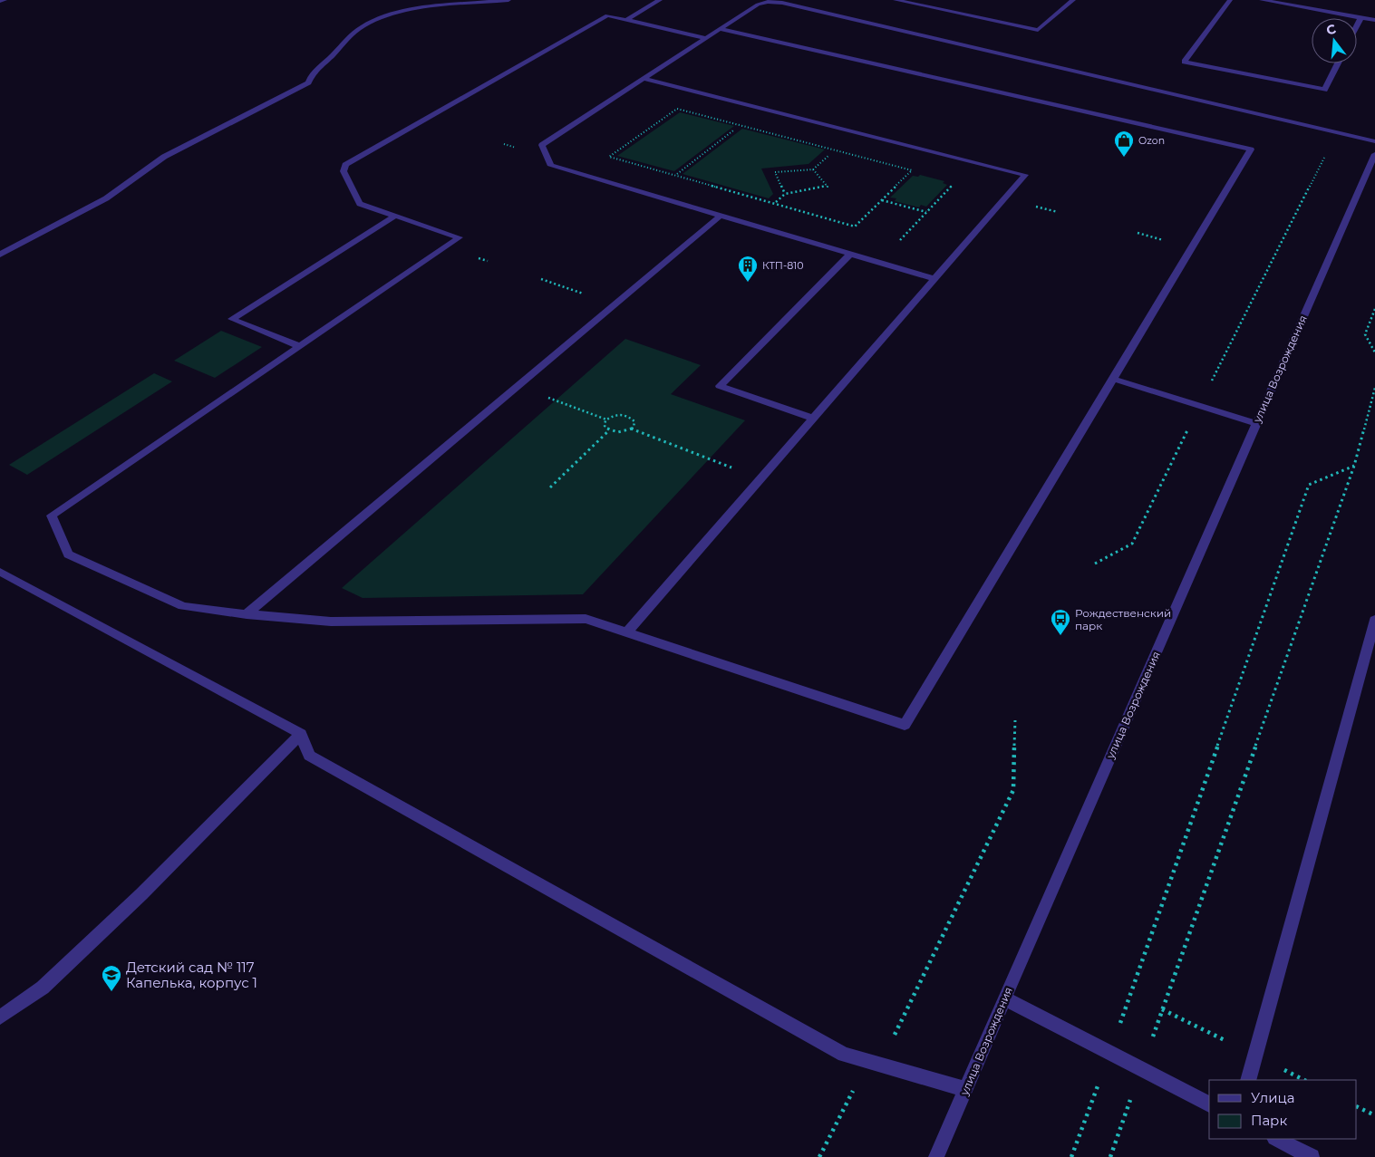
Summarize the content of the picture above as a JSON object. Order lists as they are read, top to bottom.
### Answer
{
  "streets": {
    "street": ["улица Возрождения"]
  },
  "places": {
    "shop": ["Ozon"],
    "building": ["КТП-810"],
    "bus stop": ["Рождественский парк"],
    "school or university": ["Детский сад № 117 Капелька, корпус 1"]
  },
  "legend": ["Улица", "Парк"],
  "north": "top"
}
